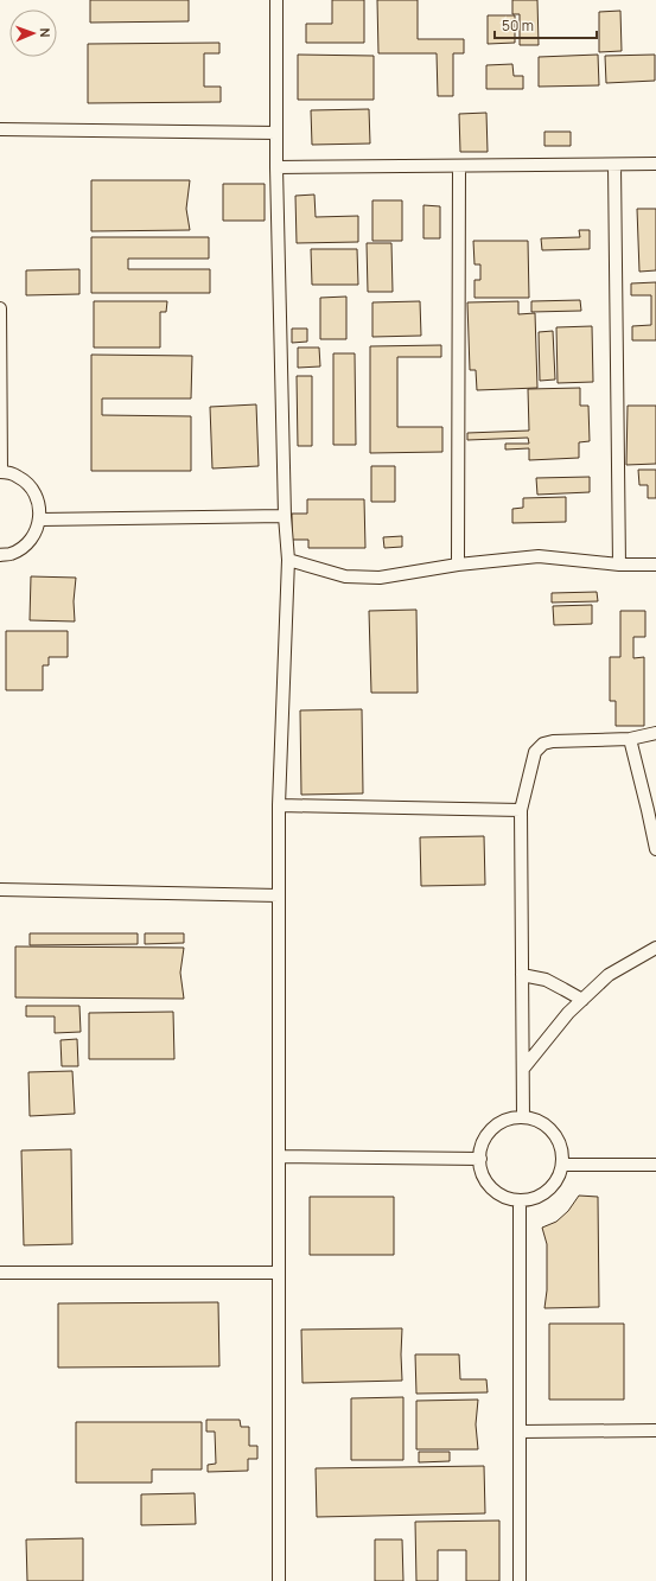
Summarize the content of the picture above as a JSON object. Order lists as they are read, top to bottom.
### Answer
{
  "scale_bar": "50 m",
  "north": "right"
}
